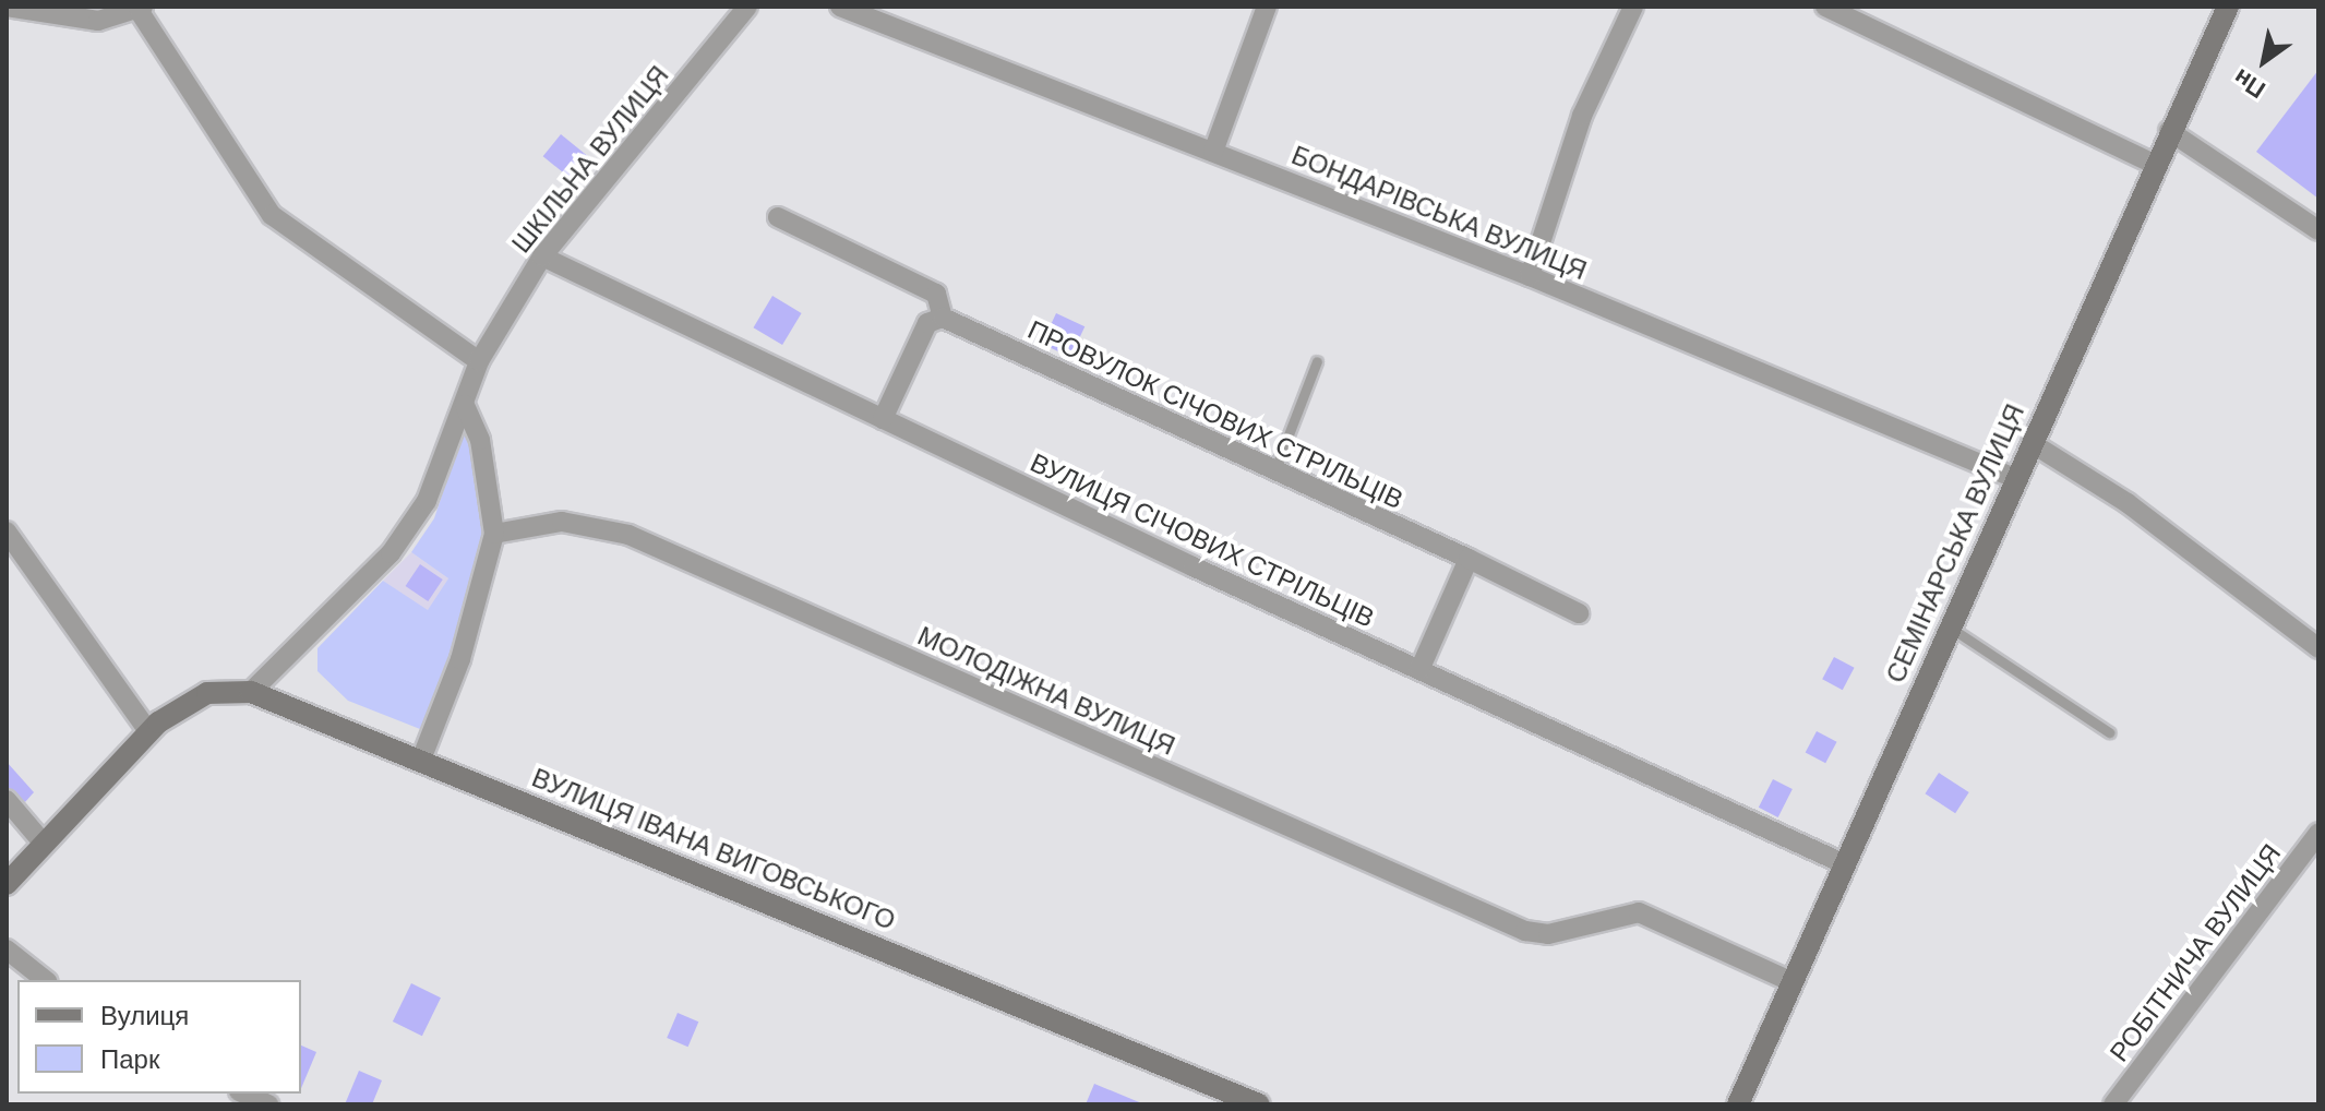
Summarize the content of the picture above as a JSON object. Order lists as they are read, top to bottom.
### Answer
{
  "streets": {
    "street": [
      "ШКІЛЬНА ВУЛИЦЯ",
      "БОНДАРІВСЬКА ВУЛИЦЯ",
      "ПРОВУЛОК СІЧОВИХ СТРІЛЬЦІВ",
      "ВУЛИЦЯ СІЧОВИХ СТРІЛЬЦІВ",
      "СЕМІНАРСЬКА ВУЛИЦЯ",
      "МОЛОДІЖНА ВУЛИЦЯ",
      "ВУЛИЦЯ ІВАНА ВИГОВСЬКОГО",
      "РОБІТНИЧА ВУЛИЦЯ"
    ]
  },
  "crossings": [
    ["ШКІЛЬНА ВУЛИЦЯ", "ВУЛИЦЯ СІЧОВИХ СТРІЛЬЦІВ"],
    ["ШКІЛЬНА ВУЛИЦЯ", "ВУЛИЦЯ ІВАНА ВИГОВСЬКОГО"],
    ["БОНДАРІВСЬКА ВУЛИЦЯ", "СЕМІНАРСЬКА ВУЛИЦЯ"],
    ["ВУЛИЦЯ СІЧОВИХ СТРІЛЬЦІВ", "СЕМІНАРСЬКА ВУЛИЦЯ"],
    ["СЕМІНАРСЬКА ВУЛИЦЯ", "МОЛОДІЖНА ВУЛИЦЯ"]
  ],
  "legend": ["Вулиця", "Парк"],
  "north": "bottom left"
}
